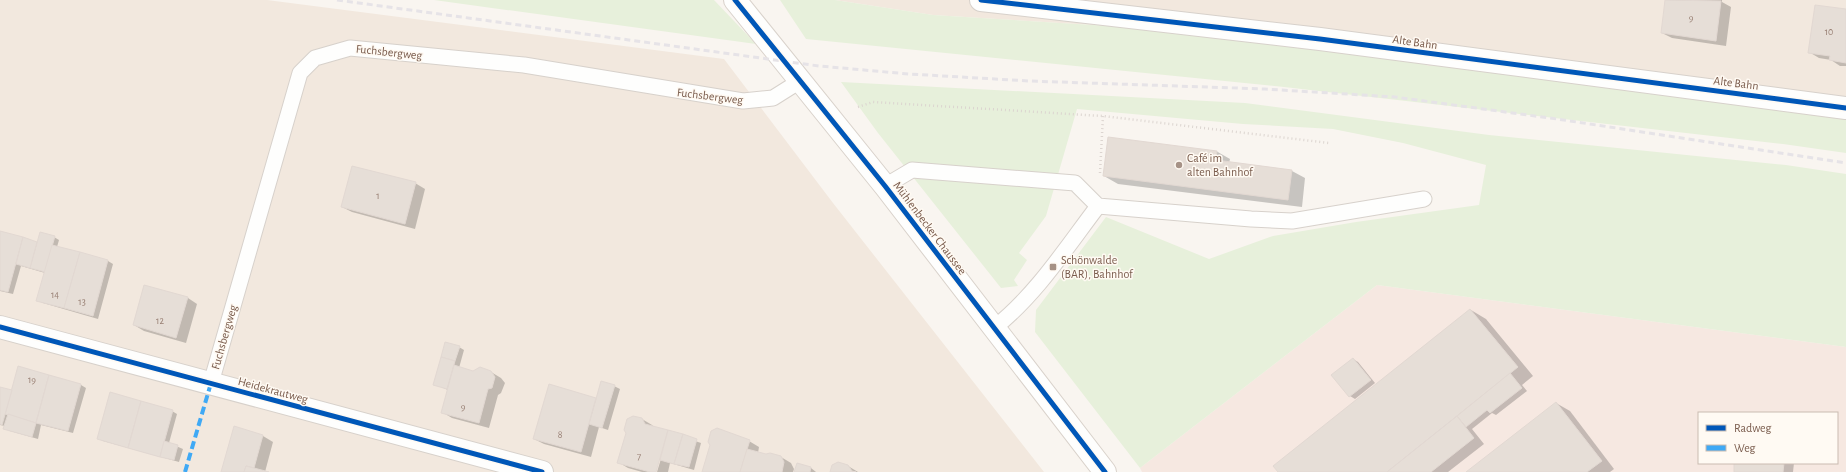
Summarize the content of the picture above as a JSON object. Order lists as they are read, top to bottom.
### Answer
{
  "streets": {
    "street": ["Alte Bahn", "Mühlenbecker Chaussee", "Heidekrautweg"],
    "lane": ["Fuchsbergweg"]
  },
  "crossings": [
    ["Fuchsbergweg", "Mühlenbecker Chaussee"],
    ["Fuchsbergweg", "Heidekrautweg"]
  ],
  "places": {
    "other": ["Café im alten Bahnhof"],
    "transit": ["Schönwalde (BAR), Bahnhof"]
  },
  "house_numbers": [
    "9",
    "10",
    "1",
    "14",
    "13",
    "12",
    "19",
    "9",
    "8",
    "7"
  ],
  "legend": ["Radweg", "Weg"]
}
